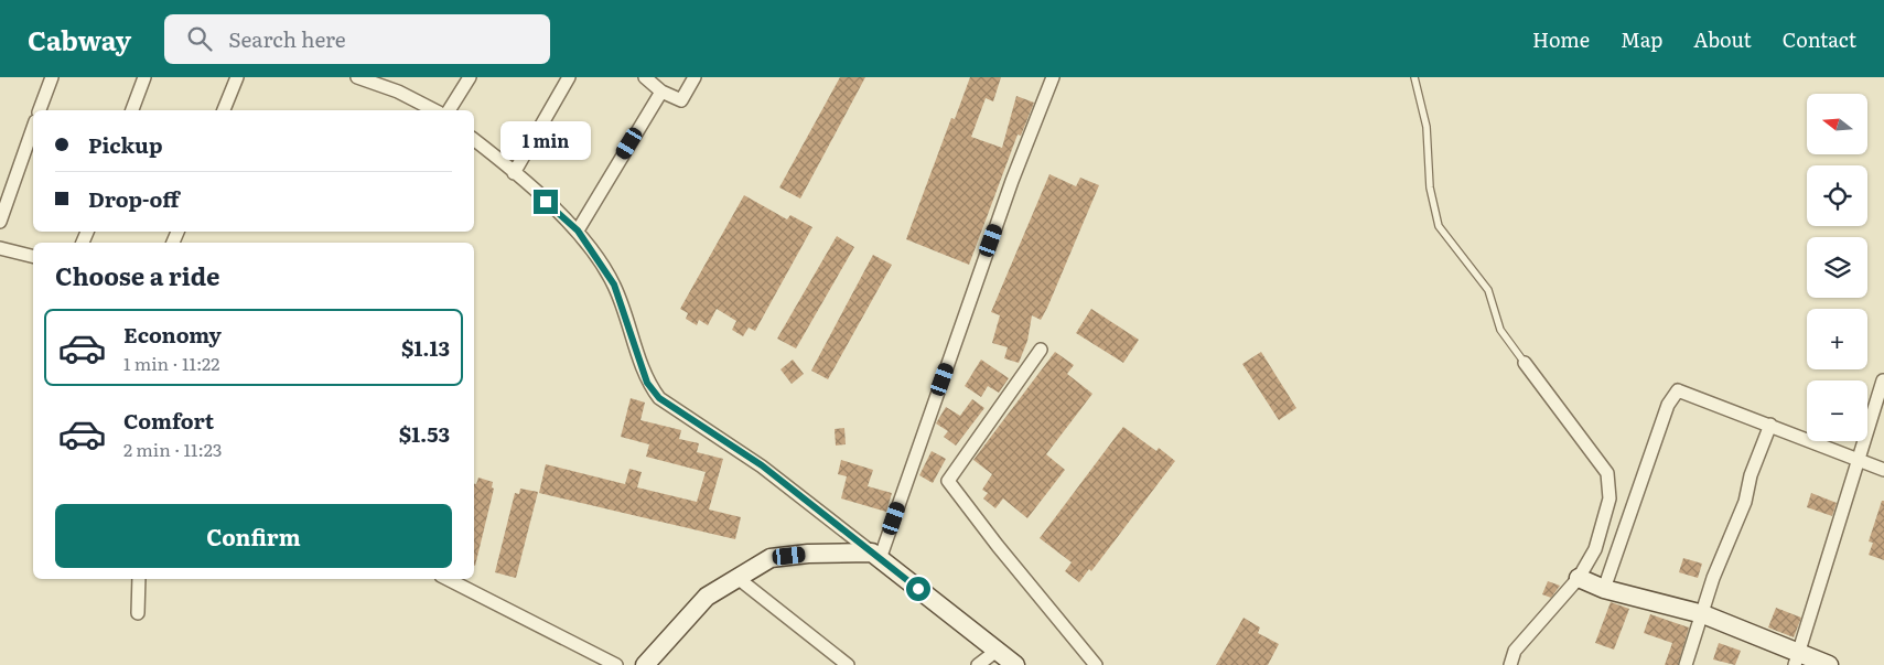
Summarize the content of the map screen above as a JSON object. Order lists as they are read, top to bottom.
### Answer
{
  "north": "left",
  "page": {
    "header": "Cabway",
    "search": "Search here",
    "nav": [
      "Home",
      "Map",
      "About",
      "Contact"
    ],
    "map_buttons": ["+", "−"],
    "banner": ["Pickup", "Drop-off"],
    "bubble": "1 min",
    "heading": "Choose a ride",
    "list": [
      {
        "name": "Economy",
        "note": "1 min · 11:22",
        "value": "$1.13"
      },
      {
        "name": "Comfort",
        "note": "2 min · 11:23",
        "value": "$1.53"
      }
    ],
    "buttons": "Confirm"
  }
}
